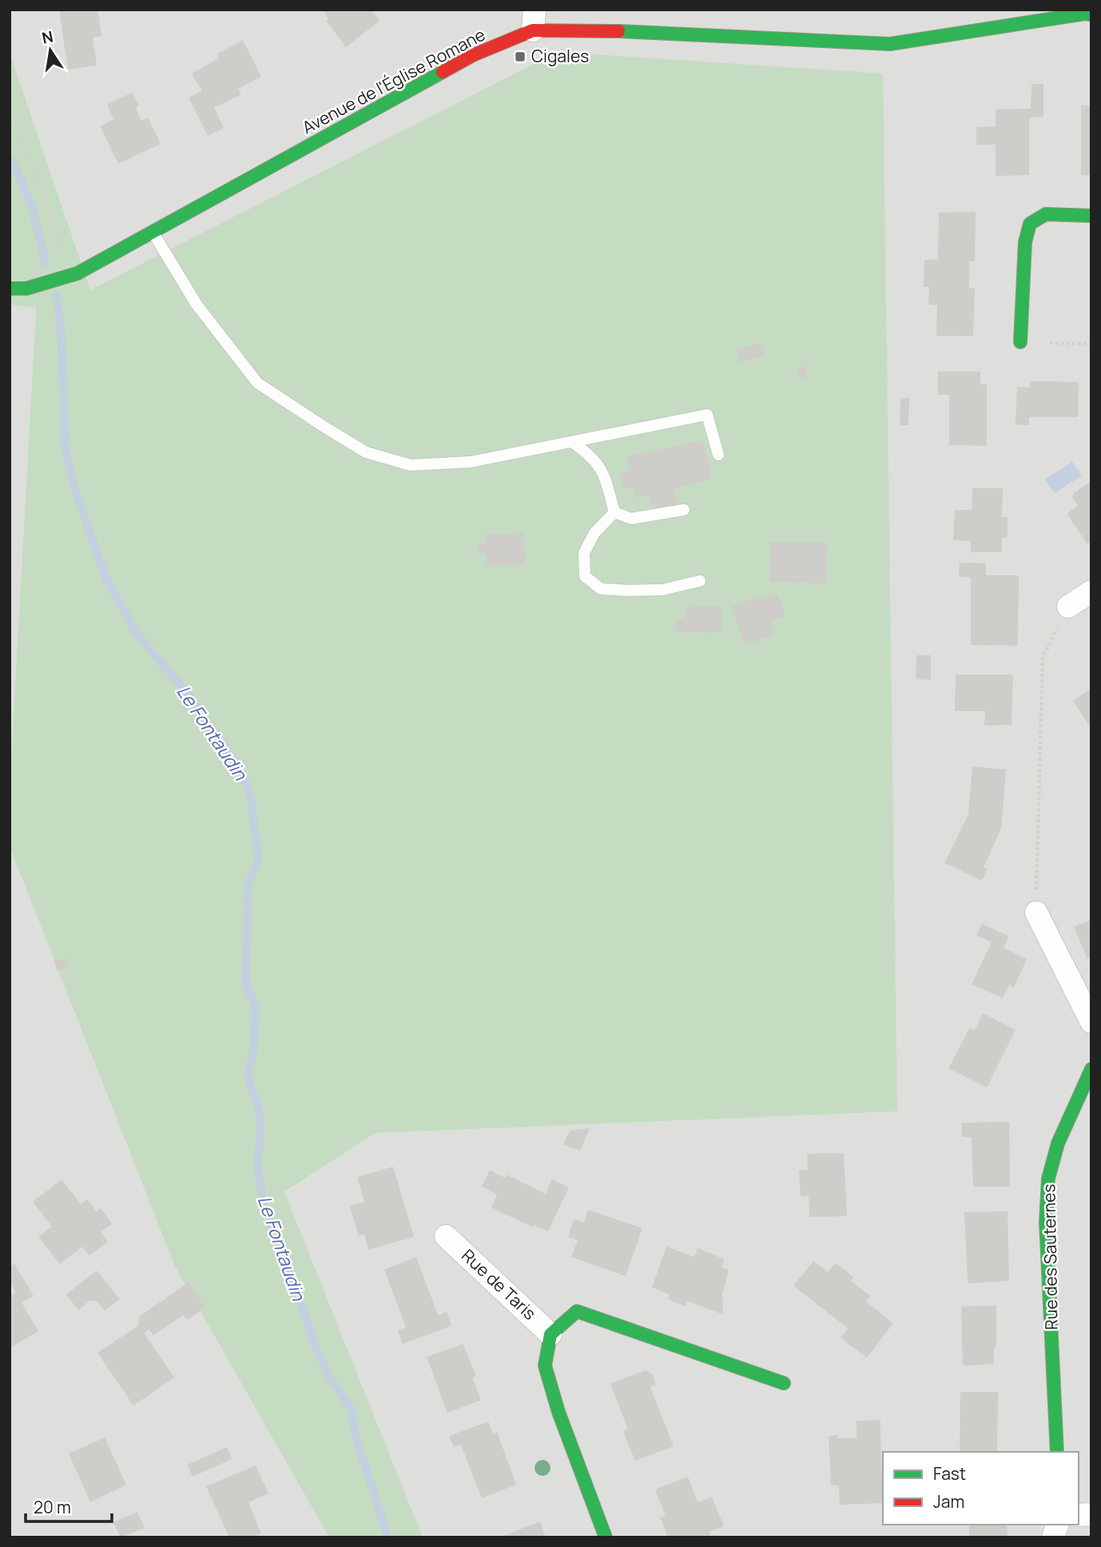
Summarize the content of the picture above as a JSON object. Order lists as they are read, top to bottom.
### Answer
{
  "streets": {
    "street": ["Avenue de l'Église Romane", "Rue des Sauternes", "Rue de Taris"]
  },
  "water": ["Le Fontaudin"],
  "places": {
    "transit": ["Cigales"]
  },
  "legend": ["Fast", "Jam"],
  "scale_bar": "20 m",
  "north": "top"
}
